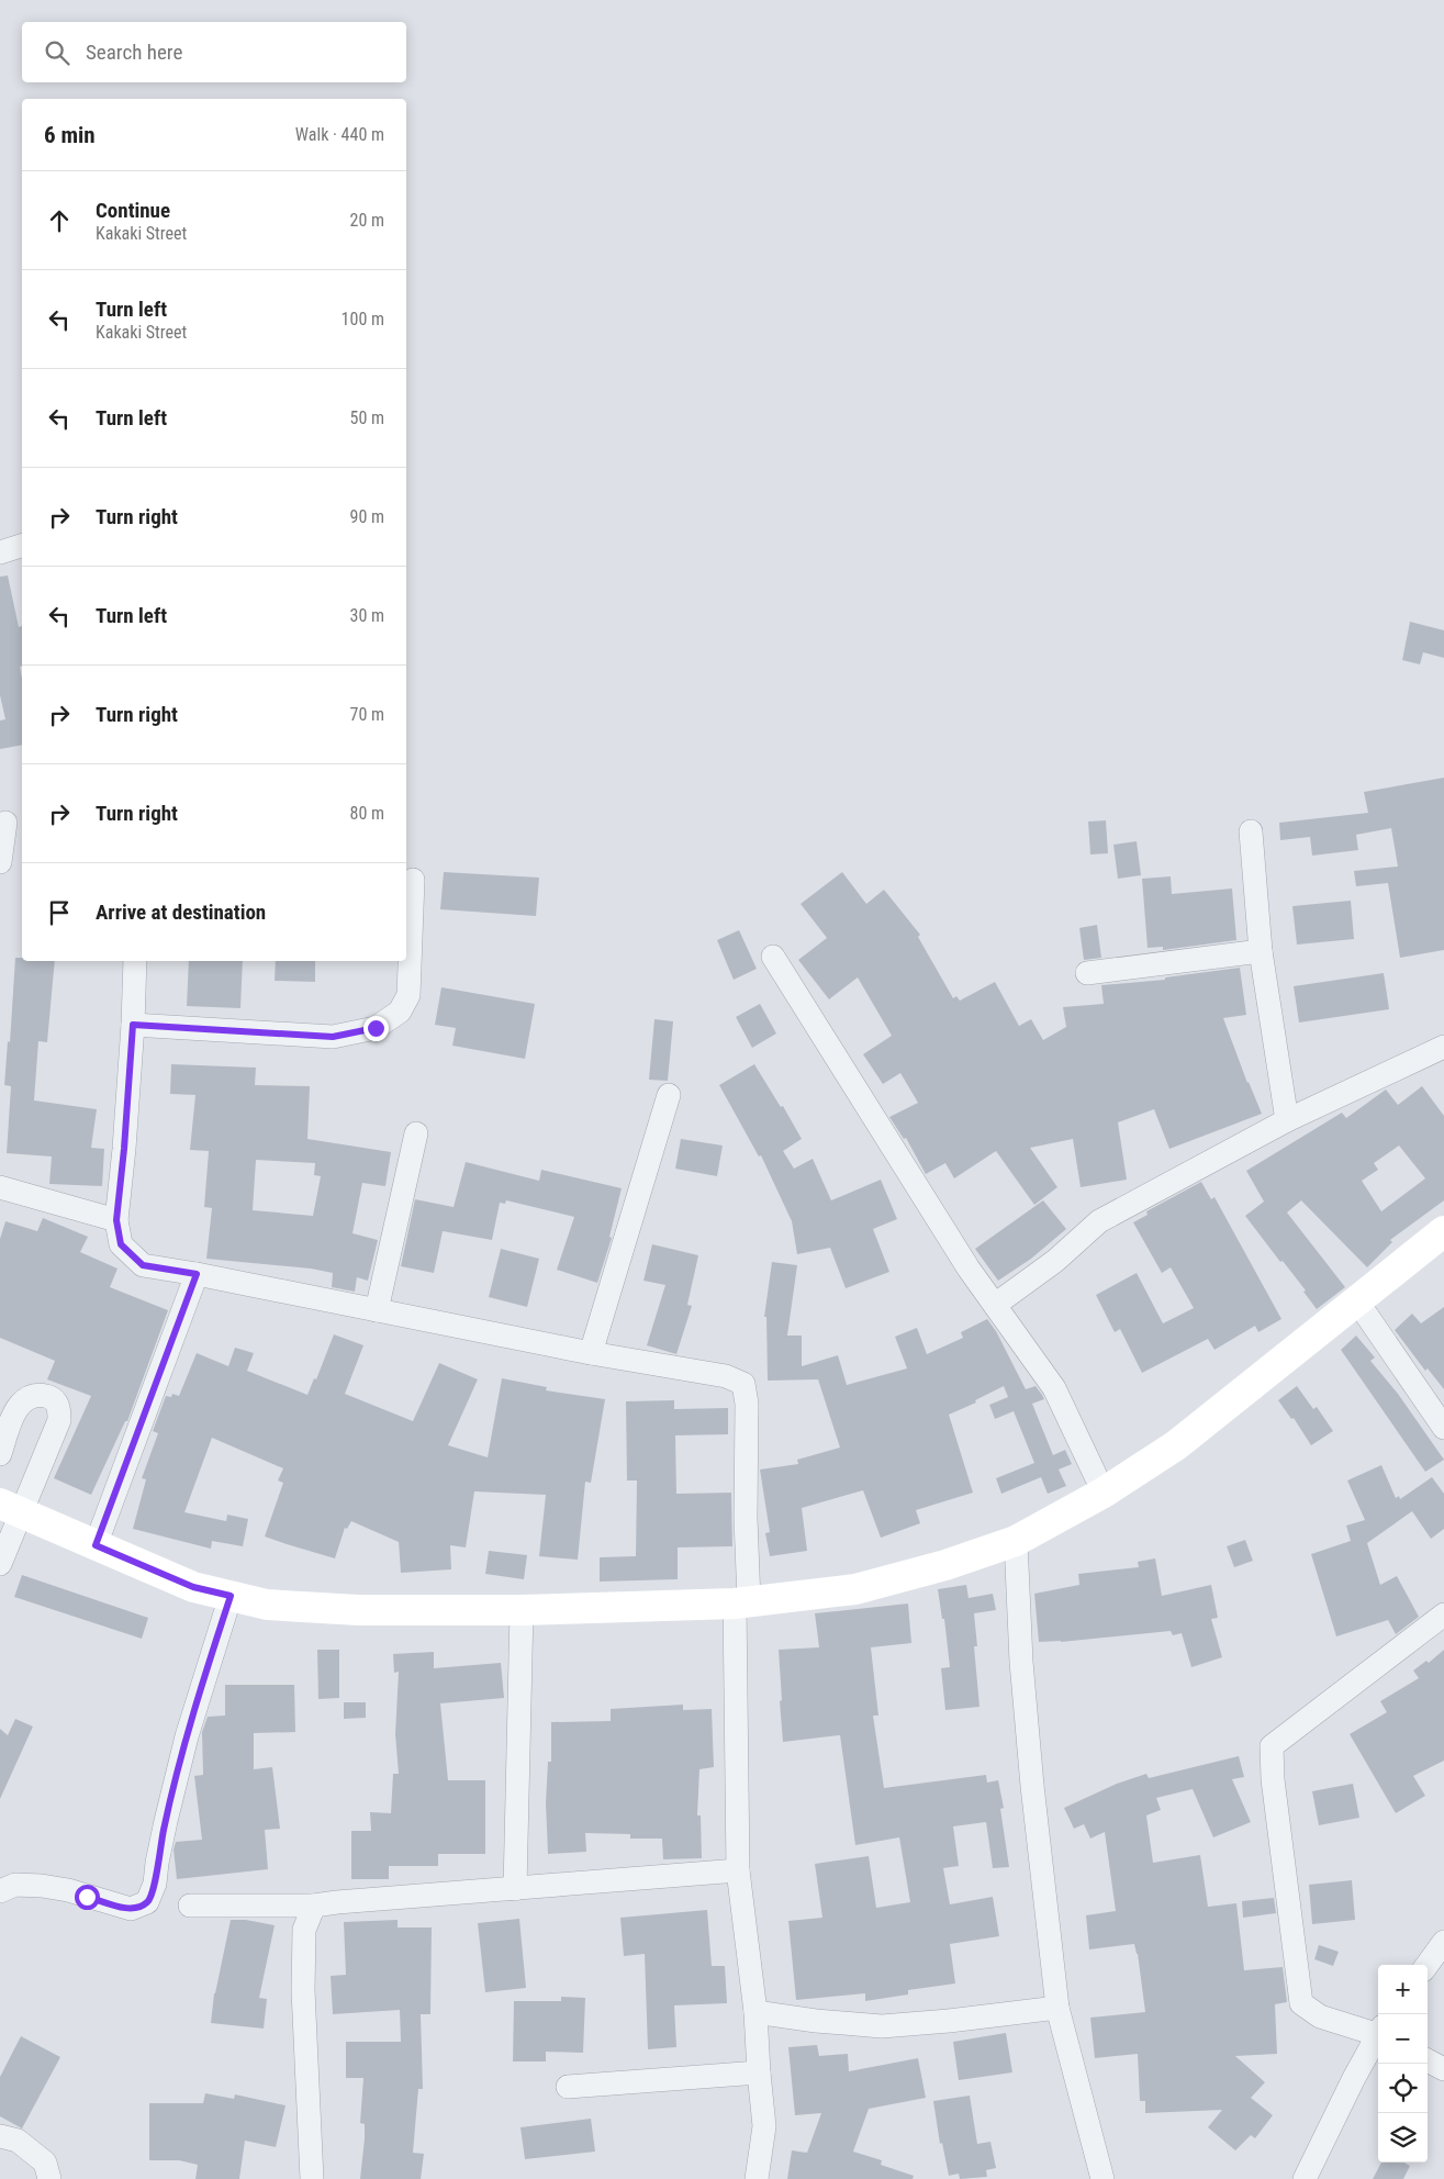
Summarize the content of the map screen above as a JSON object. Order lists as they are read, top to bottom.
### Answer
{
  "page": {
    "search": "Search here",
    "heading": ["6 min", "Walk · 440 m"],
    "list": [
      ["Continue", "Kakaki Street", "20 m"],
      ["Turn left", "Kakaki Street", "100 m"],
      ["Turn left", "50 m"],
      ["Turn right", "90 m"],
      ["Turn left", "30 m"],
      ["Turn right", "70 m"],
      ["Turn right", "80 m"],
      "Arrive at destination"
    ],
    "map_buttons": ["+", "−"]
  }
}
